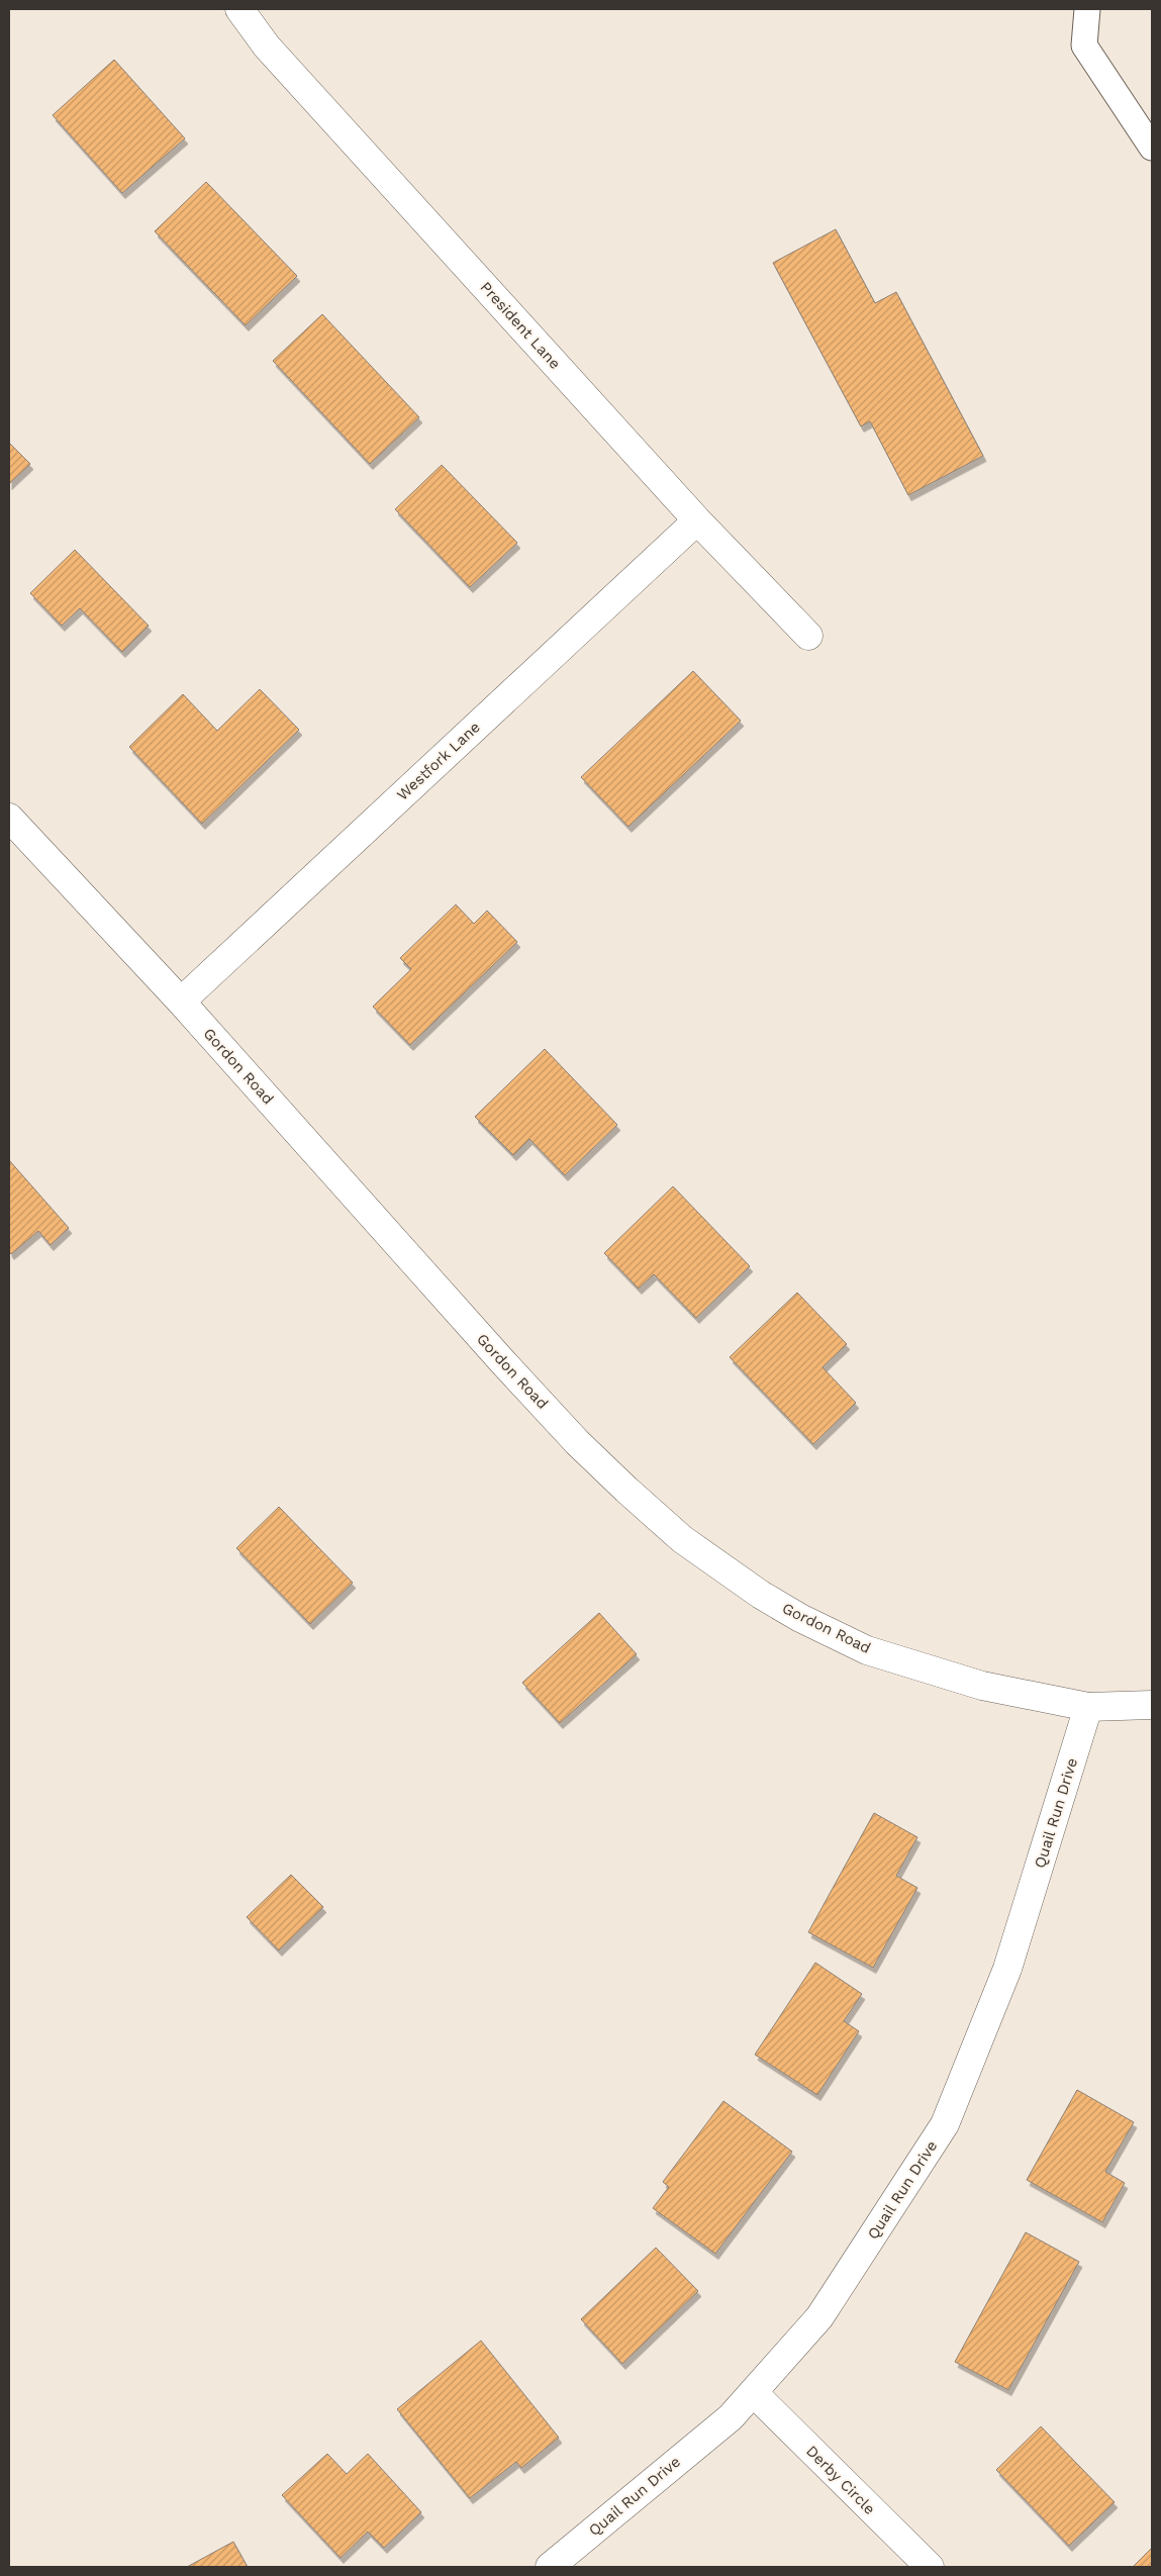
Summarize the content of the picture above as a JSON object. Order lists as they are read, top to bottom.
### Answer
{
  "streets": {
    "street": [
      "President Lane",
      "Westfork Lane",
      "Gordon Road",
      "Quail Run Drive",
      "Derby Circle"
    ]
  },
  "crossings": [
    ["President Lane", "Westfork Lane"],
    ["Westfork Lane", "Gordon Road"],
    ["Gordon Road", "Quail Run Drive"],
    ["Quail Run Drive", "Derby Circle"]
  ]
}
